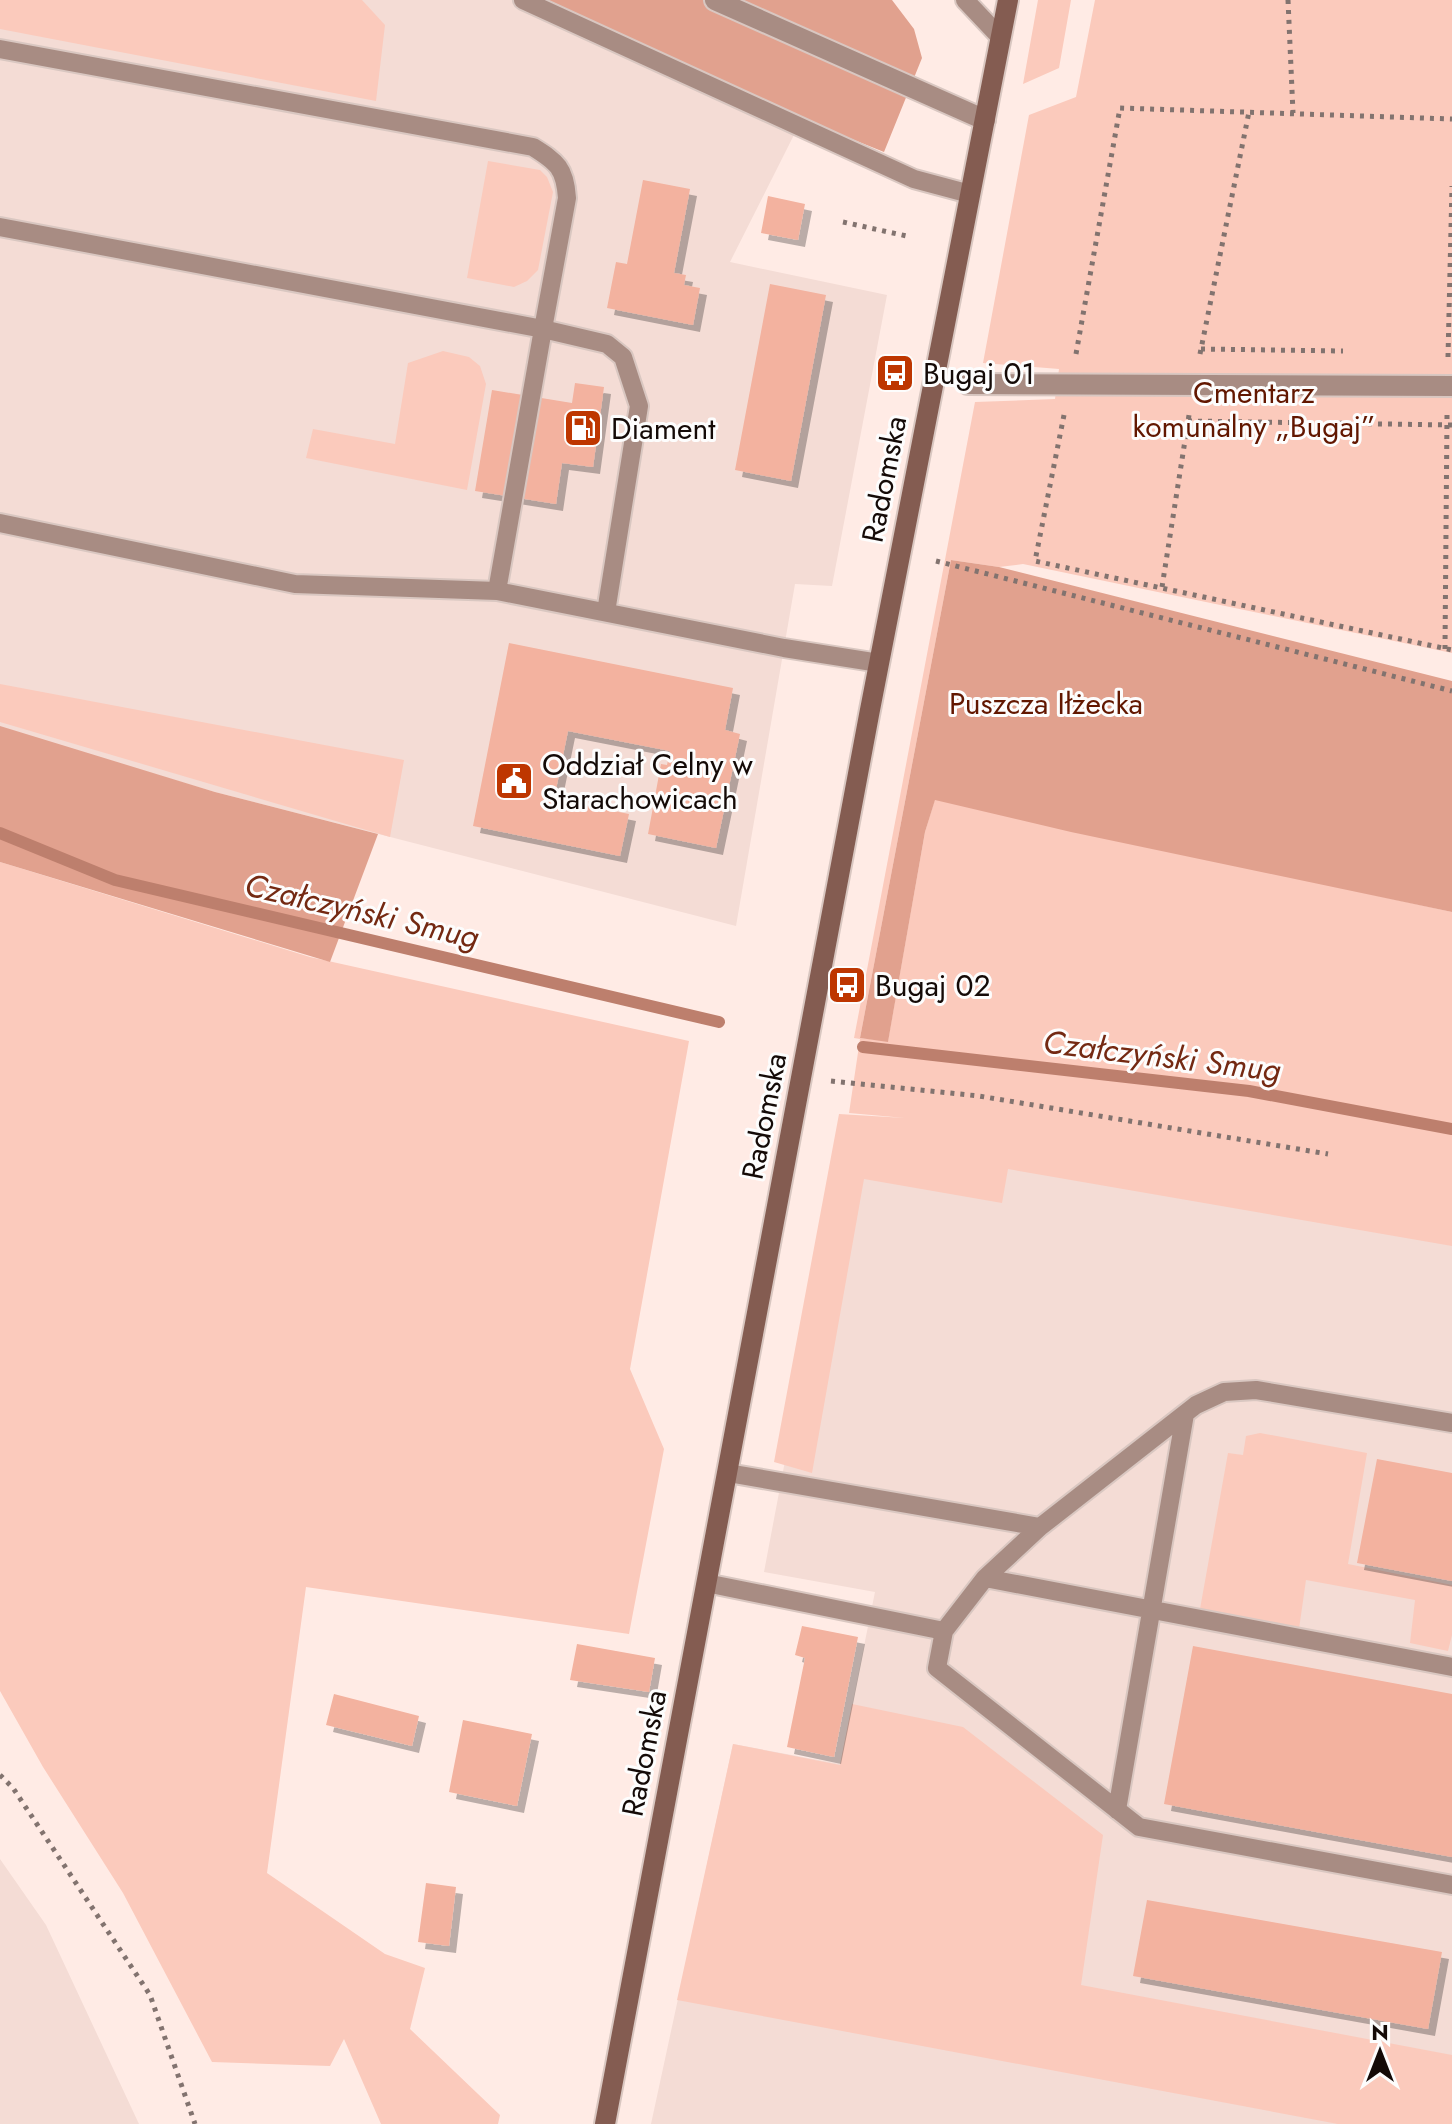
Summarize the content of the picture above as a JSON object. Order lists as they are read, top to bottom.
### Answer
{
  "streets": {
    "street": ["Radomska"]
  },
  "water": ["Czałczyński Smug"],
  "parks": ["Cmentarz komunalny „Bugaj”", "Puszcza Iłżecka"],
  "places": {
    "bus stop": ["Bugaj 01", "Bugaj 02"],
    "fuel station": ["Diament"],
    "public building": ["Oddział Celny w Starachowicach"]
  },
  "north": "top"
}
